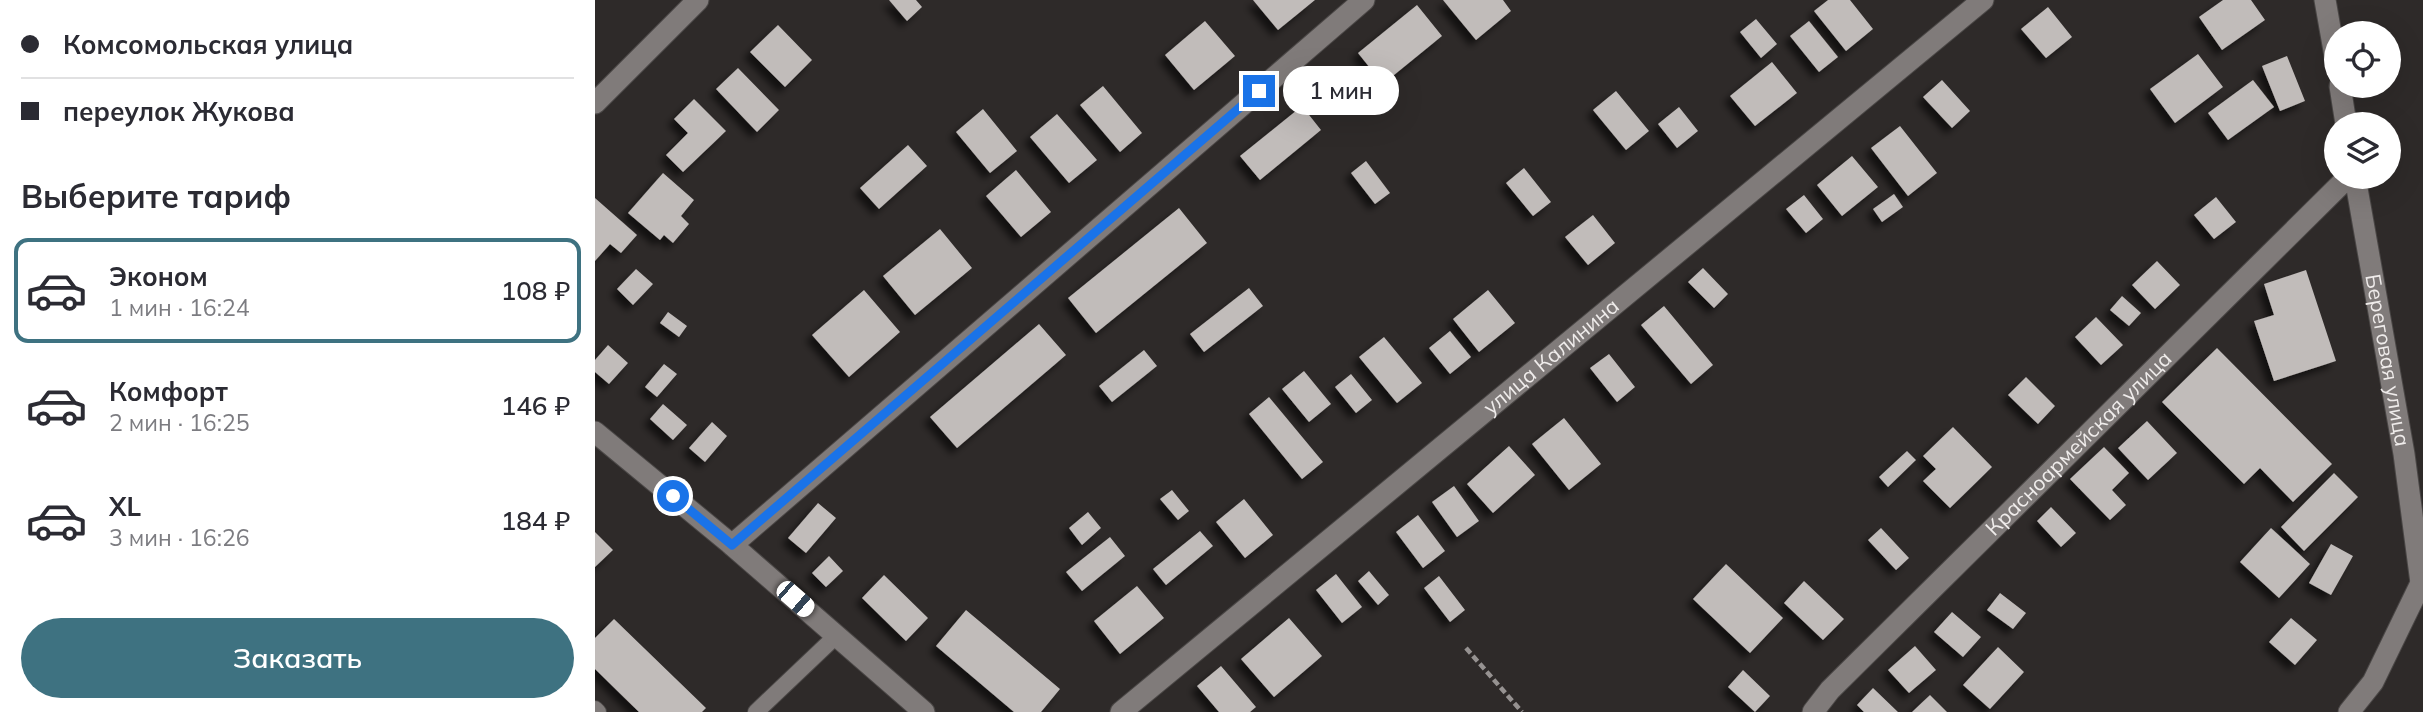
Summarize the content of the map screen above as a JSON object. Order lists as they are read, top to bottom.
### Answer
{
  "streets": {
    "street": ["улица Калинина", "Береговая улица", "Красноармейская улица"]
  },
  "page": {
    "banner": ["Комсомольская улица", "переулок Жукова"],
    "bubble": "1 мин",
    "heading": "Выберите тариф",
    "list": [
      {
        "name": "Эконом",
        "note": "1 мин · 16:24",
        "value": "108 ₽"
      },
      {
        "name": "Комфорт",
        "note": "2 мин · 16:25",
        "value": "146 ₽"
      },
      {
        "name": "XL",
        "note": "3 мин · 16:26",
        "value": "184 ₽"
      }
    ],
    "buttons": "Заказать"
  }
}
